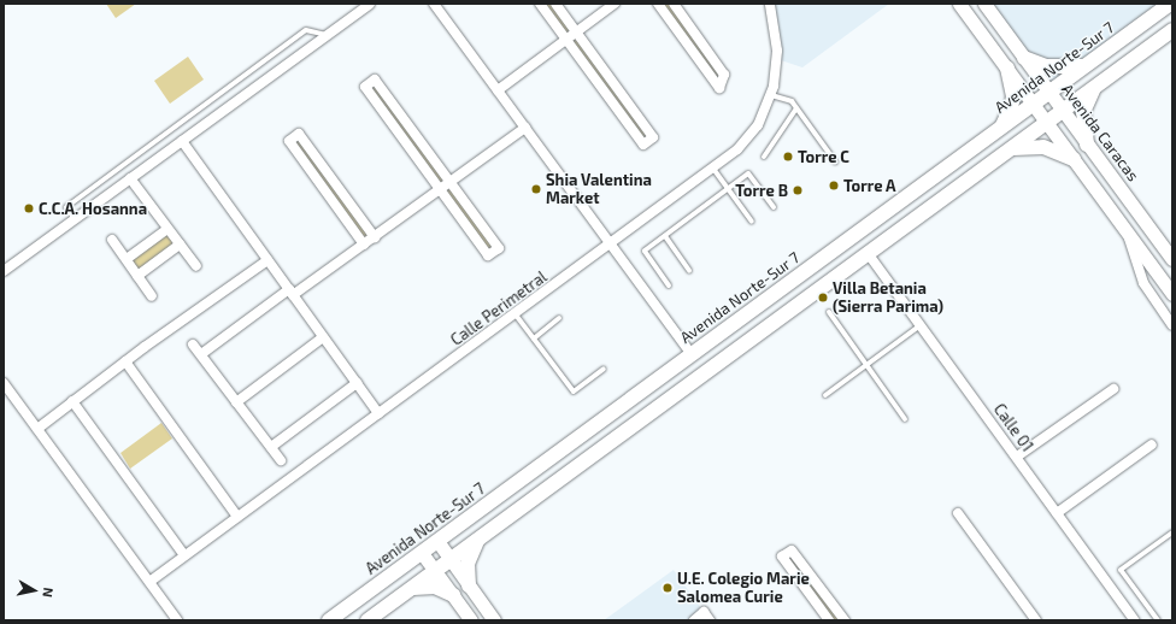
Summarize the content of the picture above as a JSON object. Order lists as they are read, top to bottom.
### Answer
{
  "streets": {
    "main road": ["Avenida Norte-Sur 7"],
    "street": ["Avenida Caracas", "Calle Perimetral", "Calle 01"]
  },
  "crossings": [
    ["Avenida Norte-Sur 7", "Avenida Caracas"]
  ],
  "places": [
    "Torre C",
    "Torre A",
    "Shia Valentina Market",
    "Torre B",
    "C.C.A. Hosanna",
    "Villa Betania (Sierra Parima)",
    "U.E. Colegio Marie Salomea Curie"
  ],
  "north": "right"
}
